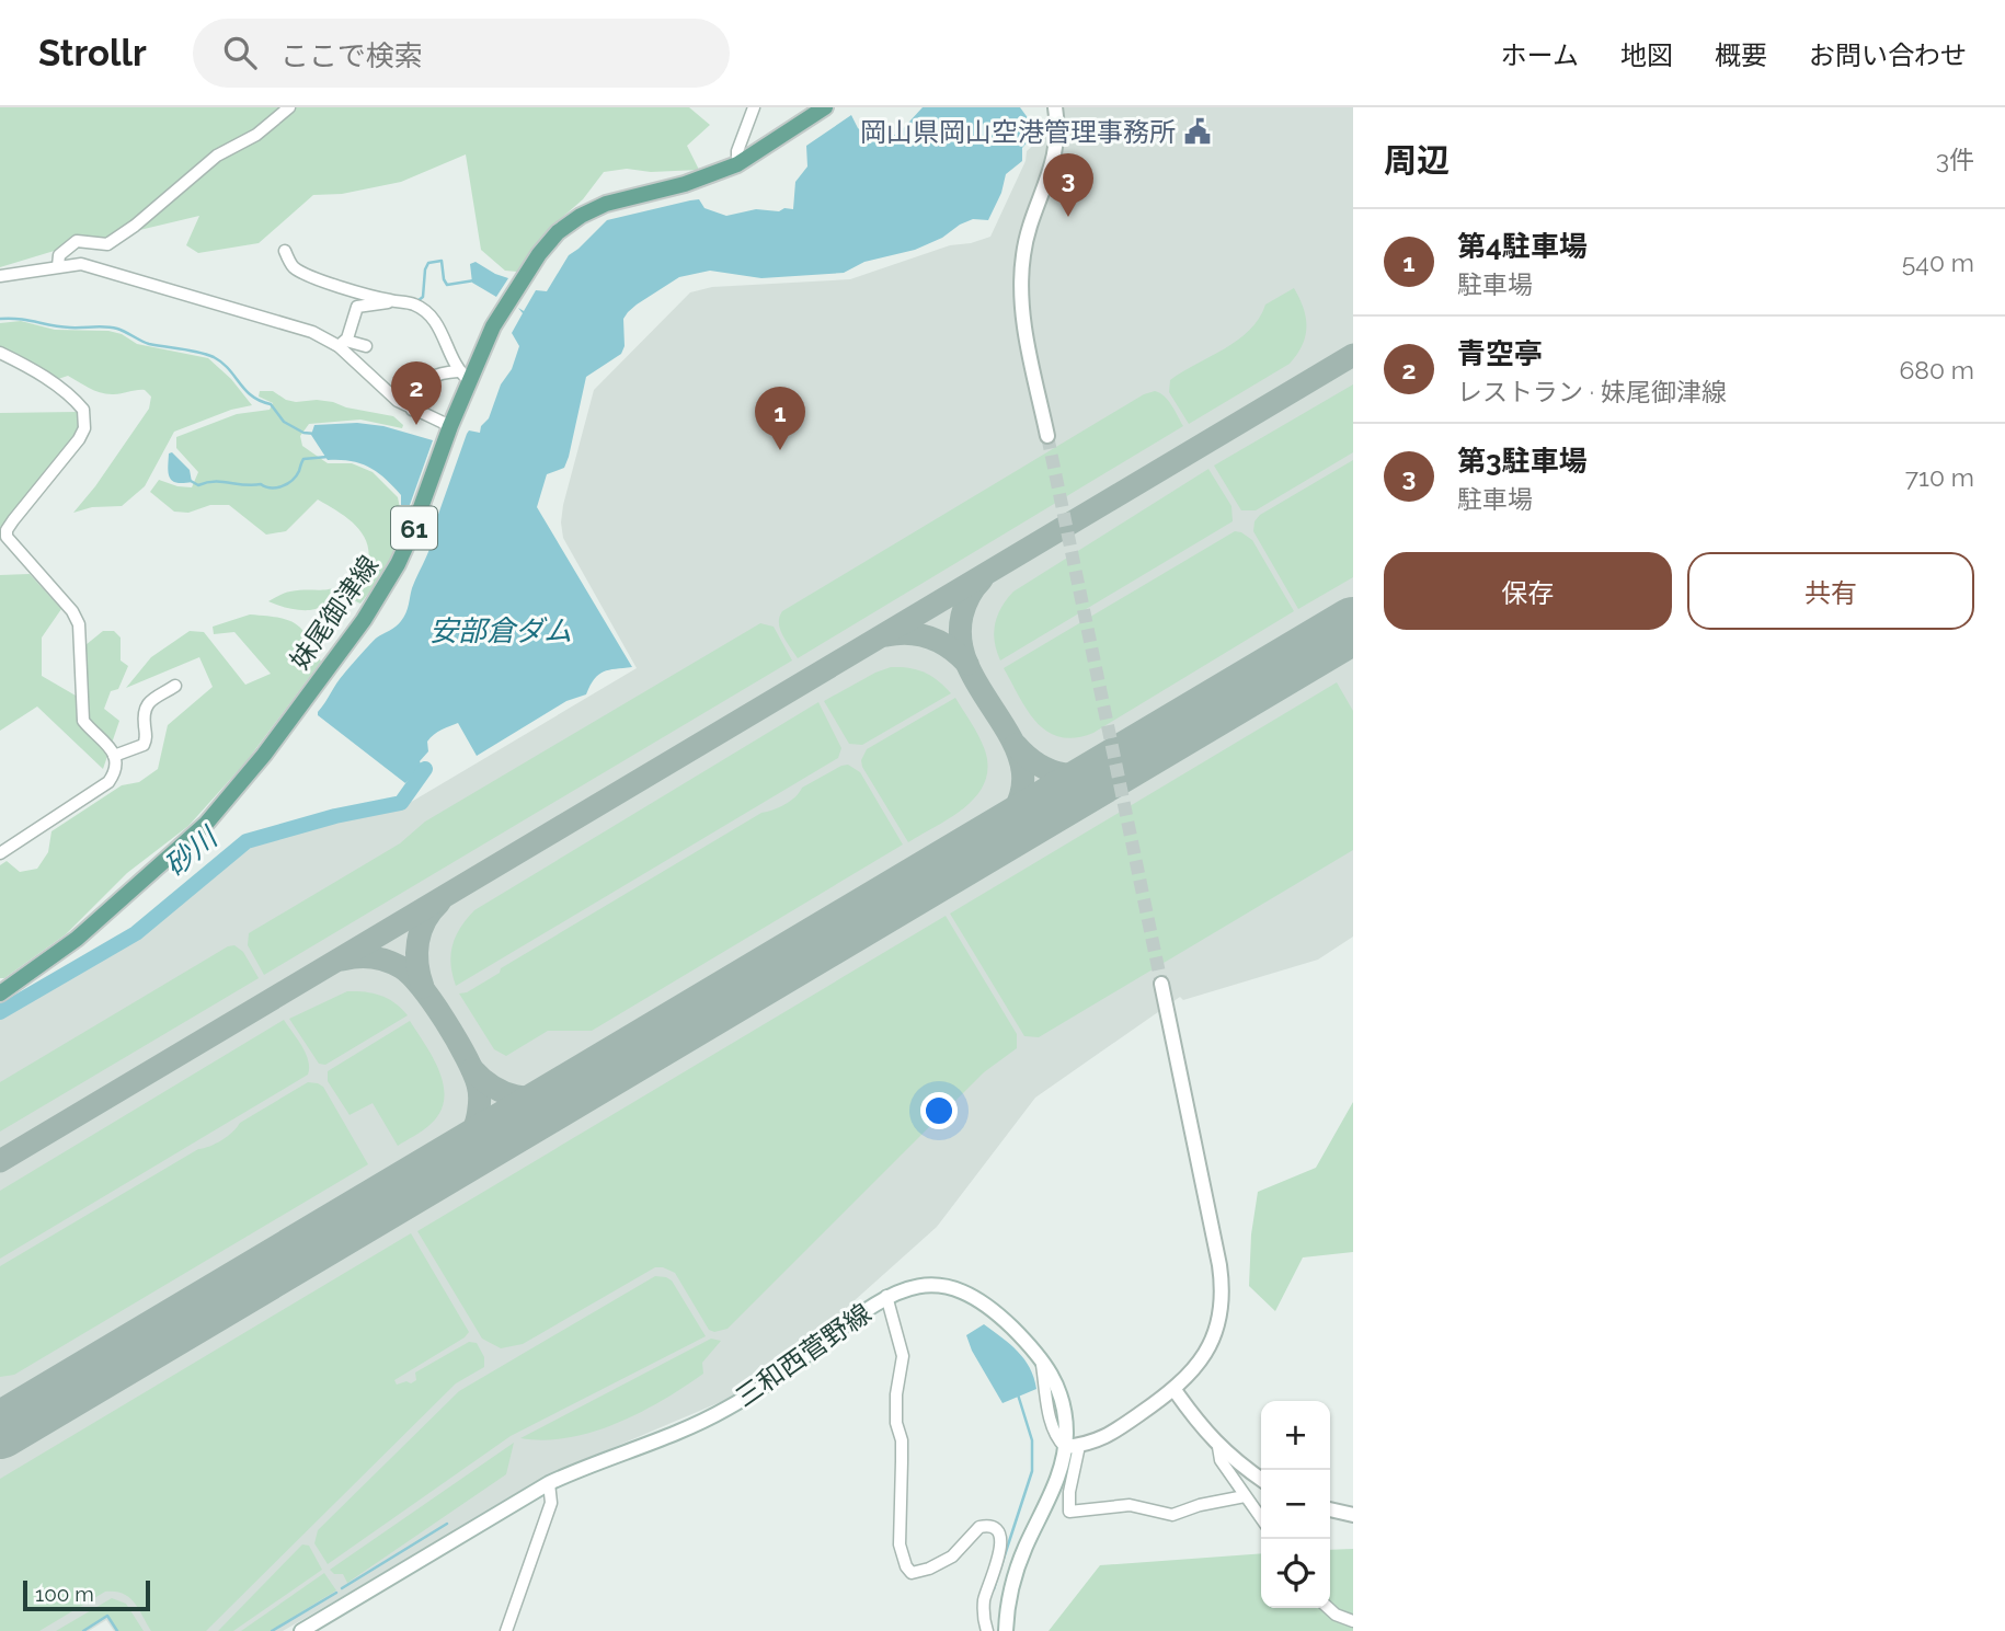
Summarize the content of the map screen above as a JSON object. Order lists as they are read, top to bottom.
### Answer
{
  "streets": {
    "main road": ["61", "妹尾御津線", "三和西菅野線"]
  },
  "water": ["安部倉ダム", "砂川"],
  "places": {
    "public building": ["岡山県岡山空港管理事務所"]
  },
  "scale_bar": "100 m",
  "page": {
    "header": "Strollr",
    "search": "ここで検索",
    "nav": [
      "ホーム",
      "地図",
      "概要",
      "お問い合わせ"
    ],
    "heading": ["周辺", "3件"],
    "pins": ["3", "2", "1"],
    "list": [
      {
        "mark": "1",
        "name": "第4駐車場",
        "note": "駐車場",
        "value": "540 m"
      },
      {
        "mark": "2",
        "name": "青空亭",
        "note": "レストラン · 妹尾御津線",
        "value": "680 m"
      },
      {
        "mark": "3",
        "name": "第3駐車場",
        "note": "駐車場",
        "value": "710 m"
      }
    ],
    "buttons": ["保存", "共有"],
    "map_buttons": ["+", "−"],
    "scale": "100 m"
  }
}
